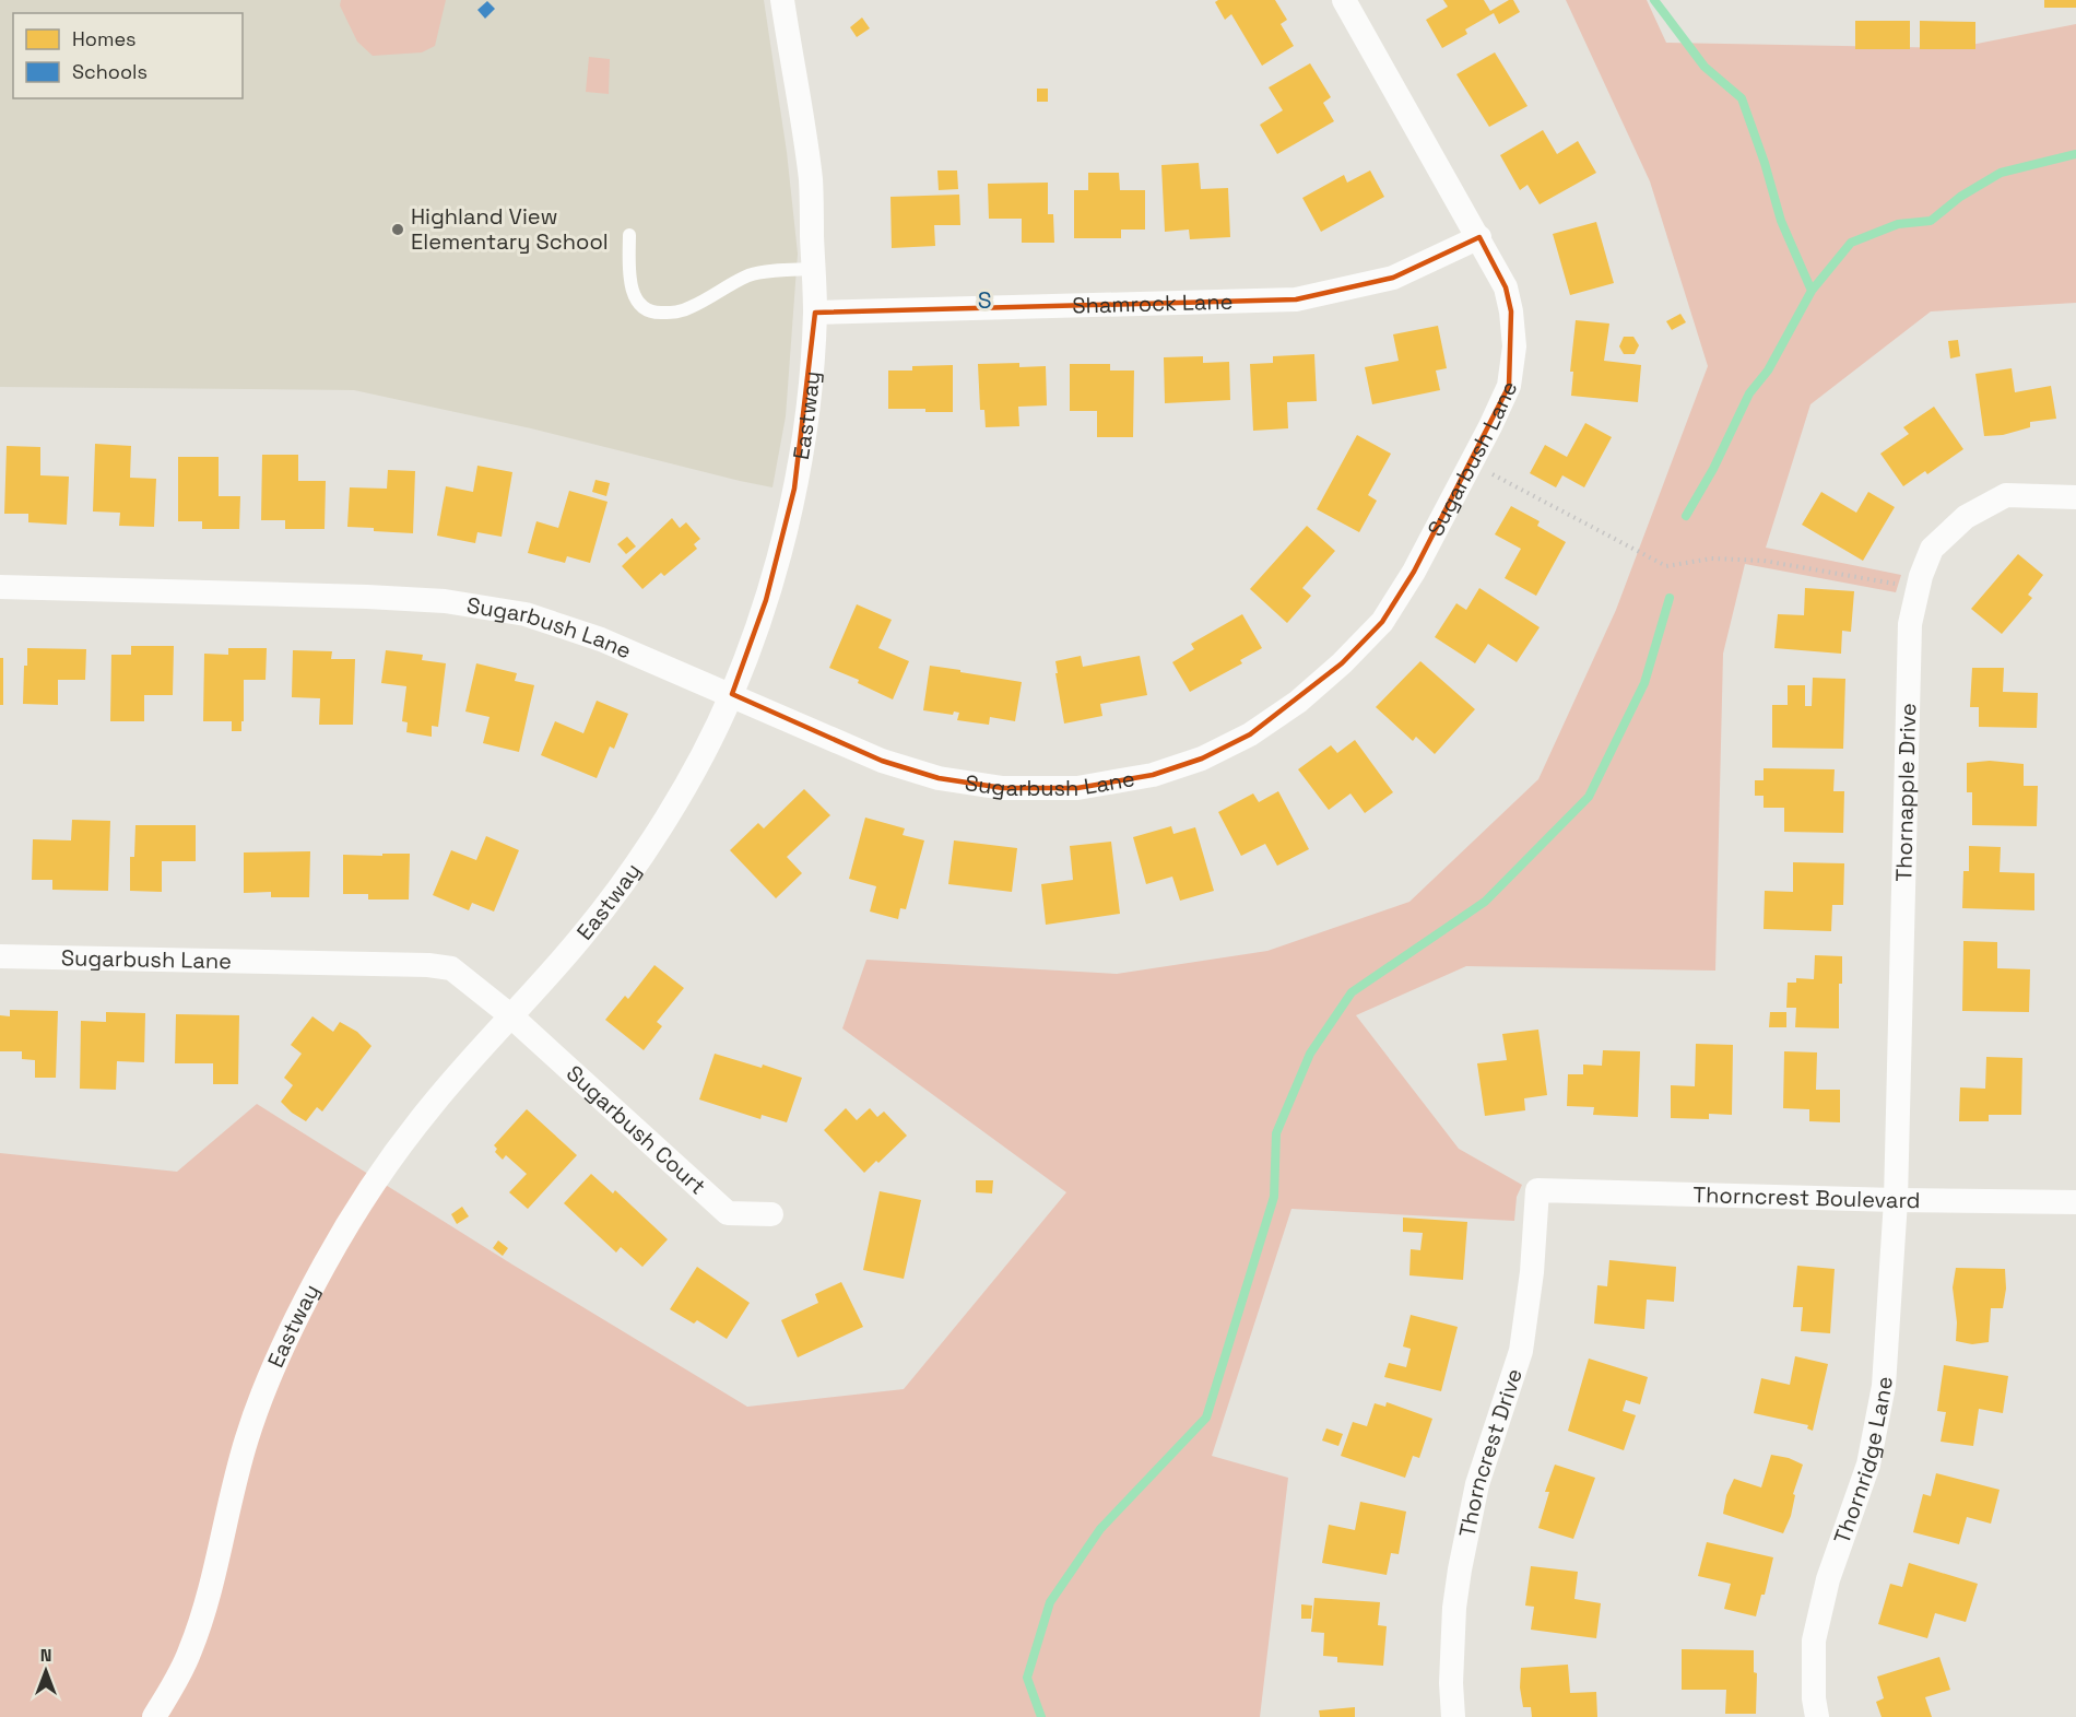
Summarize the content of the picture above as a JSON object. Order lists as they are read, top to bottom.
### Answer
{
  "streets": {
    "street": [
      "Shamrock Lane",
      "Eastway",
      "Sugarbush Lane",
      "Thornapple Drive",
      "Sugarbush Court",
      "Thorncrest Boulevard",
      "Thorncrest Drive",
      "Thornridge Lane"
    ]
  },
  "crossings": [
    ["Shamrock Lane", "Eastway"],
    ["Shamrock Lane", "Sugarbush Lane"],
    ["Eastway", "Sugarbush Lane"],
    ["Eastway", "Sugarbush Court"],
    ["Sugarbush Lane", "Sugarbush Court"],
    ["Thornapple Drive", "Thorncrest Boulevard"],
    ["Thornapple Drive", "Thornridge Lane"],
    ["Thorncrest Boulevard", "Thorncrest Drive"],
    ["Thorncrest Boulevard", "Thornridge Lane"]
  ],
  "districts": ["S"],
  "places": ["Highland View Elementary School"],
  "legend": ["Homes", "Schools"],
  "north": "top"
}
